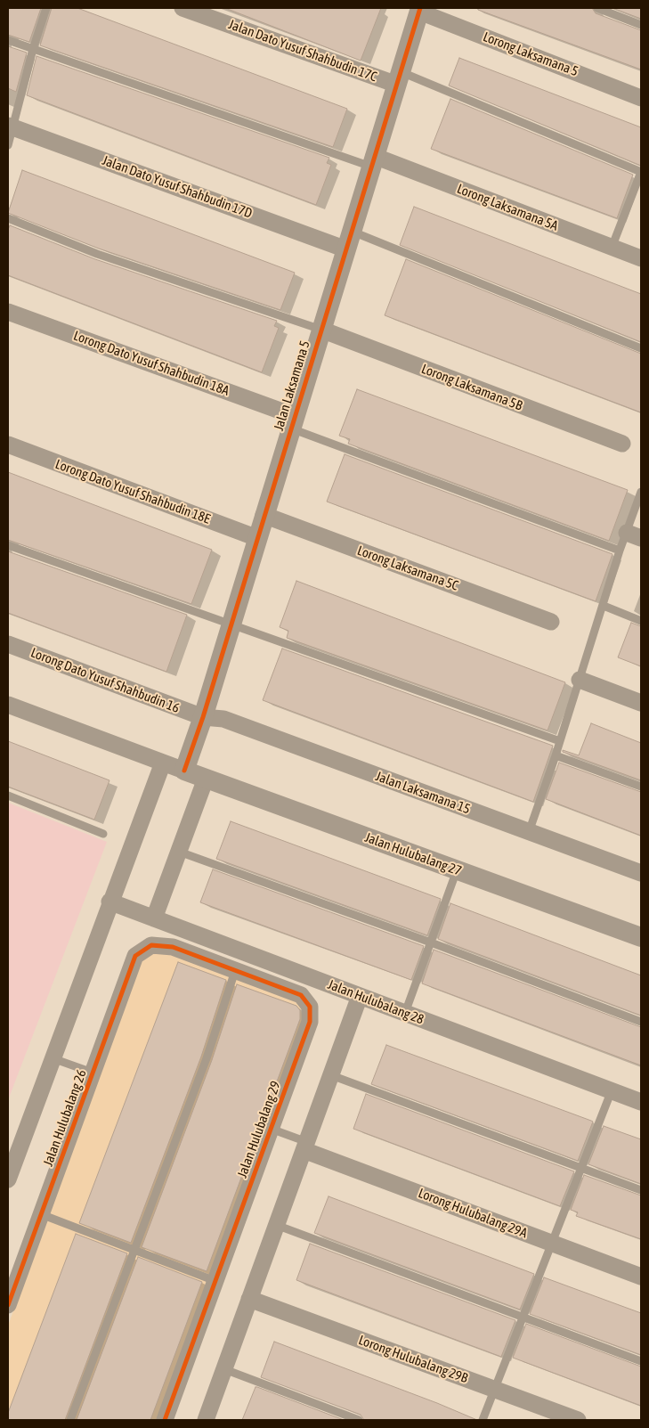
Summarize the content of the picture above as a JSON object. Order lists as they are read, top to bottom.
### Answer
{
  "streets": {
    "street": [
      "Jalan Dato Yusuf Shahbudin 17C",
      "Lorong Laksamana 5",
      "Jalan Dato Yusuf Shahbudin 17D",
      "Lorong Laksamana 5A",
      "Lorong Dato Yusuf Shahbudin 18A",
      "Jalan Laksamana 5",
      "Lorong Laksamana 5B",
      "Lorong Dato Yusuf Shahbudin 18E",
      "Lorong Laksamana 5C",
      "Lorong Dato Yusuf Shahbudin 16",
      "Jalan Laksamana 15",
      "Jalan Hulubalang 27",
      "Jalan Hulubalang 28",
      "Jalan Hulubalang 26",
      "Jalan Hulubalang 29",
      "Lorong Hulubalang 29A",
      "Lorong Hulubalang 29B"
    ]
  },
  "crossings": [
    ["Jalan Dato Yusuf Shahbudin 17C", "Jalan Laksamana 5"],
    ["Lorong Laksamana 5", "Jalan Laksamana 5"],
    ["Jalan Dato Yusuf Shahbudin 17D", "Jalan Laksamana 5"],
    ["Lorong Laksamana 5A", "Jalan Laksamana 5"],
    ["Lorong Dato Yusuf Shahbudin 18A", "Jalan Laksamana 5"],
    ["Jalan Laksamana 5", "Lorong Laksamana 5B"],
    ["Jalan Laksamana 5", "Lorong Dato Yusuf Shahbudin 18E"],
    ["Jalan Laksamana 5", "Lorong Laksamana 5C"],
    ["Jalan Laksamana 5", "Lorong Dato Yusuf Shahbudin 16"],
    ["Jalan Laksamana 5", "Jalan Laksamana 15"],
    ["Jalan Laksamana 5", "Jalan Hulubalang 27"],
    ["Lorong Dato Yusuf Shahbudin 16", "Jalan Laksamana 15"],
    ["Jalan Hulubalang 26", "Jalan Hulubalang 29"]
  ]
}
